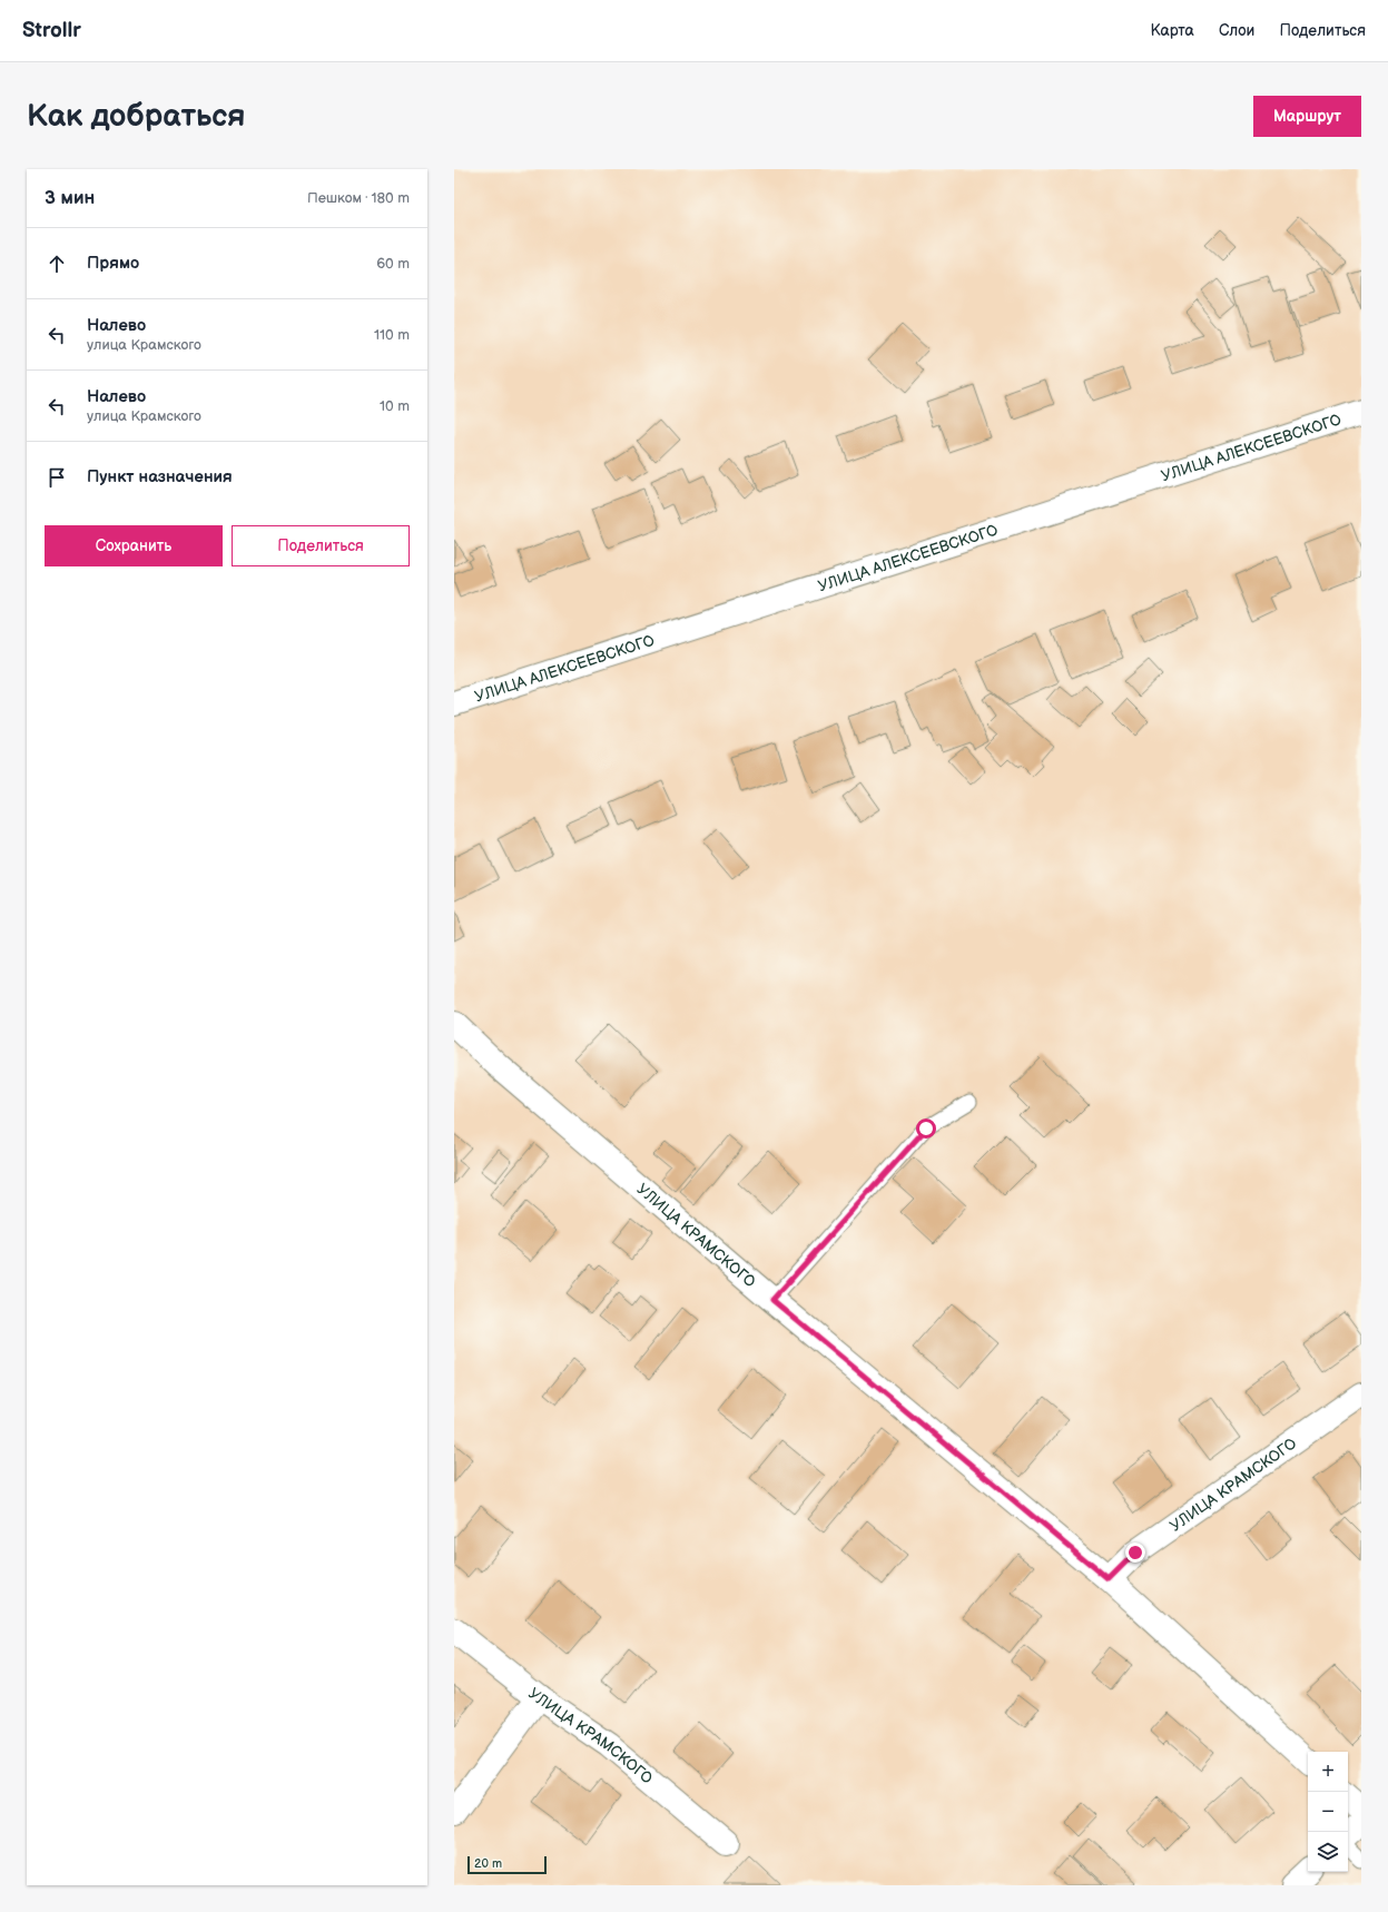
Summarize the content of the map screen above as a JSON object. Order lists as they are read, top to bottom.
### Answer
{
  "streets": {
    "street": ["УЛИЦА АЛЕКСЕЕВСКОГО", "УЛИЦА КРАМСКОГО"]
  },
  "scale_bar": "20 m",
  "page": {
    "header": "Strollr",
    "nav": ["Карта", "Слои", "Поделиться"],
    "buttons": [
      "Маршрут",
      ["Сохранить", "Поделиться"]
    ],
    "title": "Как добраться",
    "heading": ["3 мин", "Пешком · 180 m"],
    "list": [
      ["Прямо", "60 m"],
      ["Налево", "улица Крамского", "110 m"],
      ["Налево", "улица Крамского", "10 m"],
      "Пункт назначения"
    ],
    "map_buttons": ["+", "−"],
    "scale": "20 m"
  }
}
